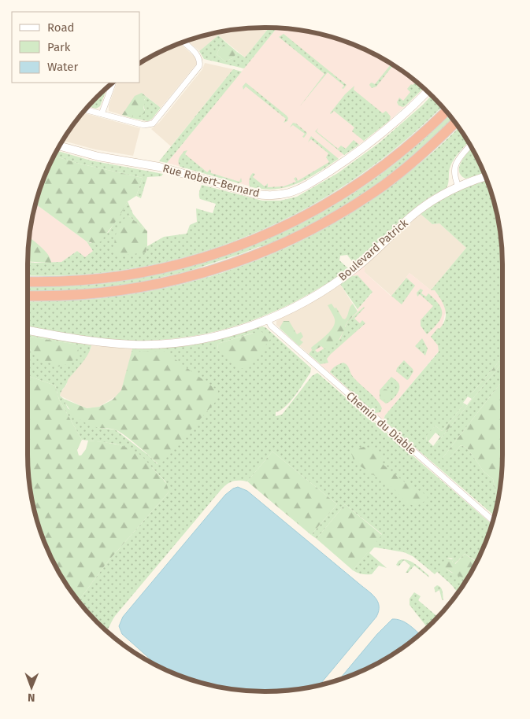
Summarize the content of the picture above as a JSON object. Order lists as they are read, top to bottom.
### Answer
{
  "streets": {
    "street": ["Rue Robert-Bernard", "Boulevard Patrick", "Chemin du Diable"]
  },
  "crossings": [
    ["Boulevard Patrick", "Chemin du Diable"]
  ],
  "legend": ["Road", "Park", "Water"],
  "north": "bottom"
}
